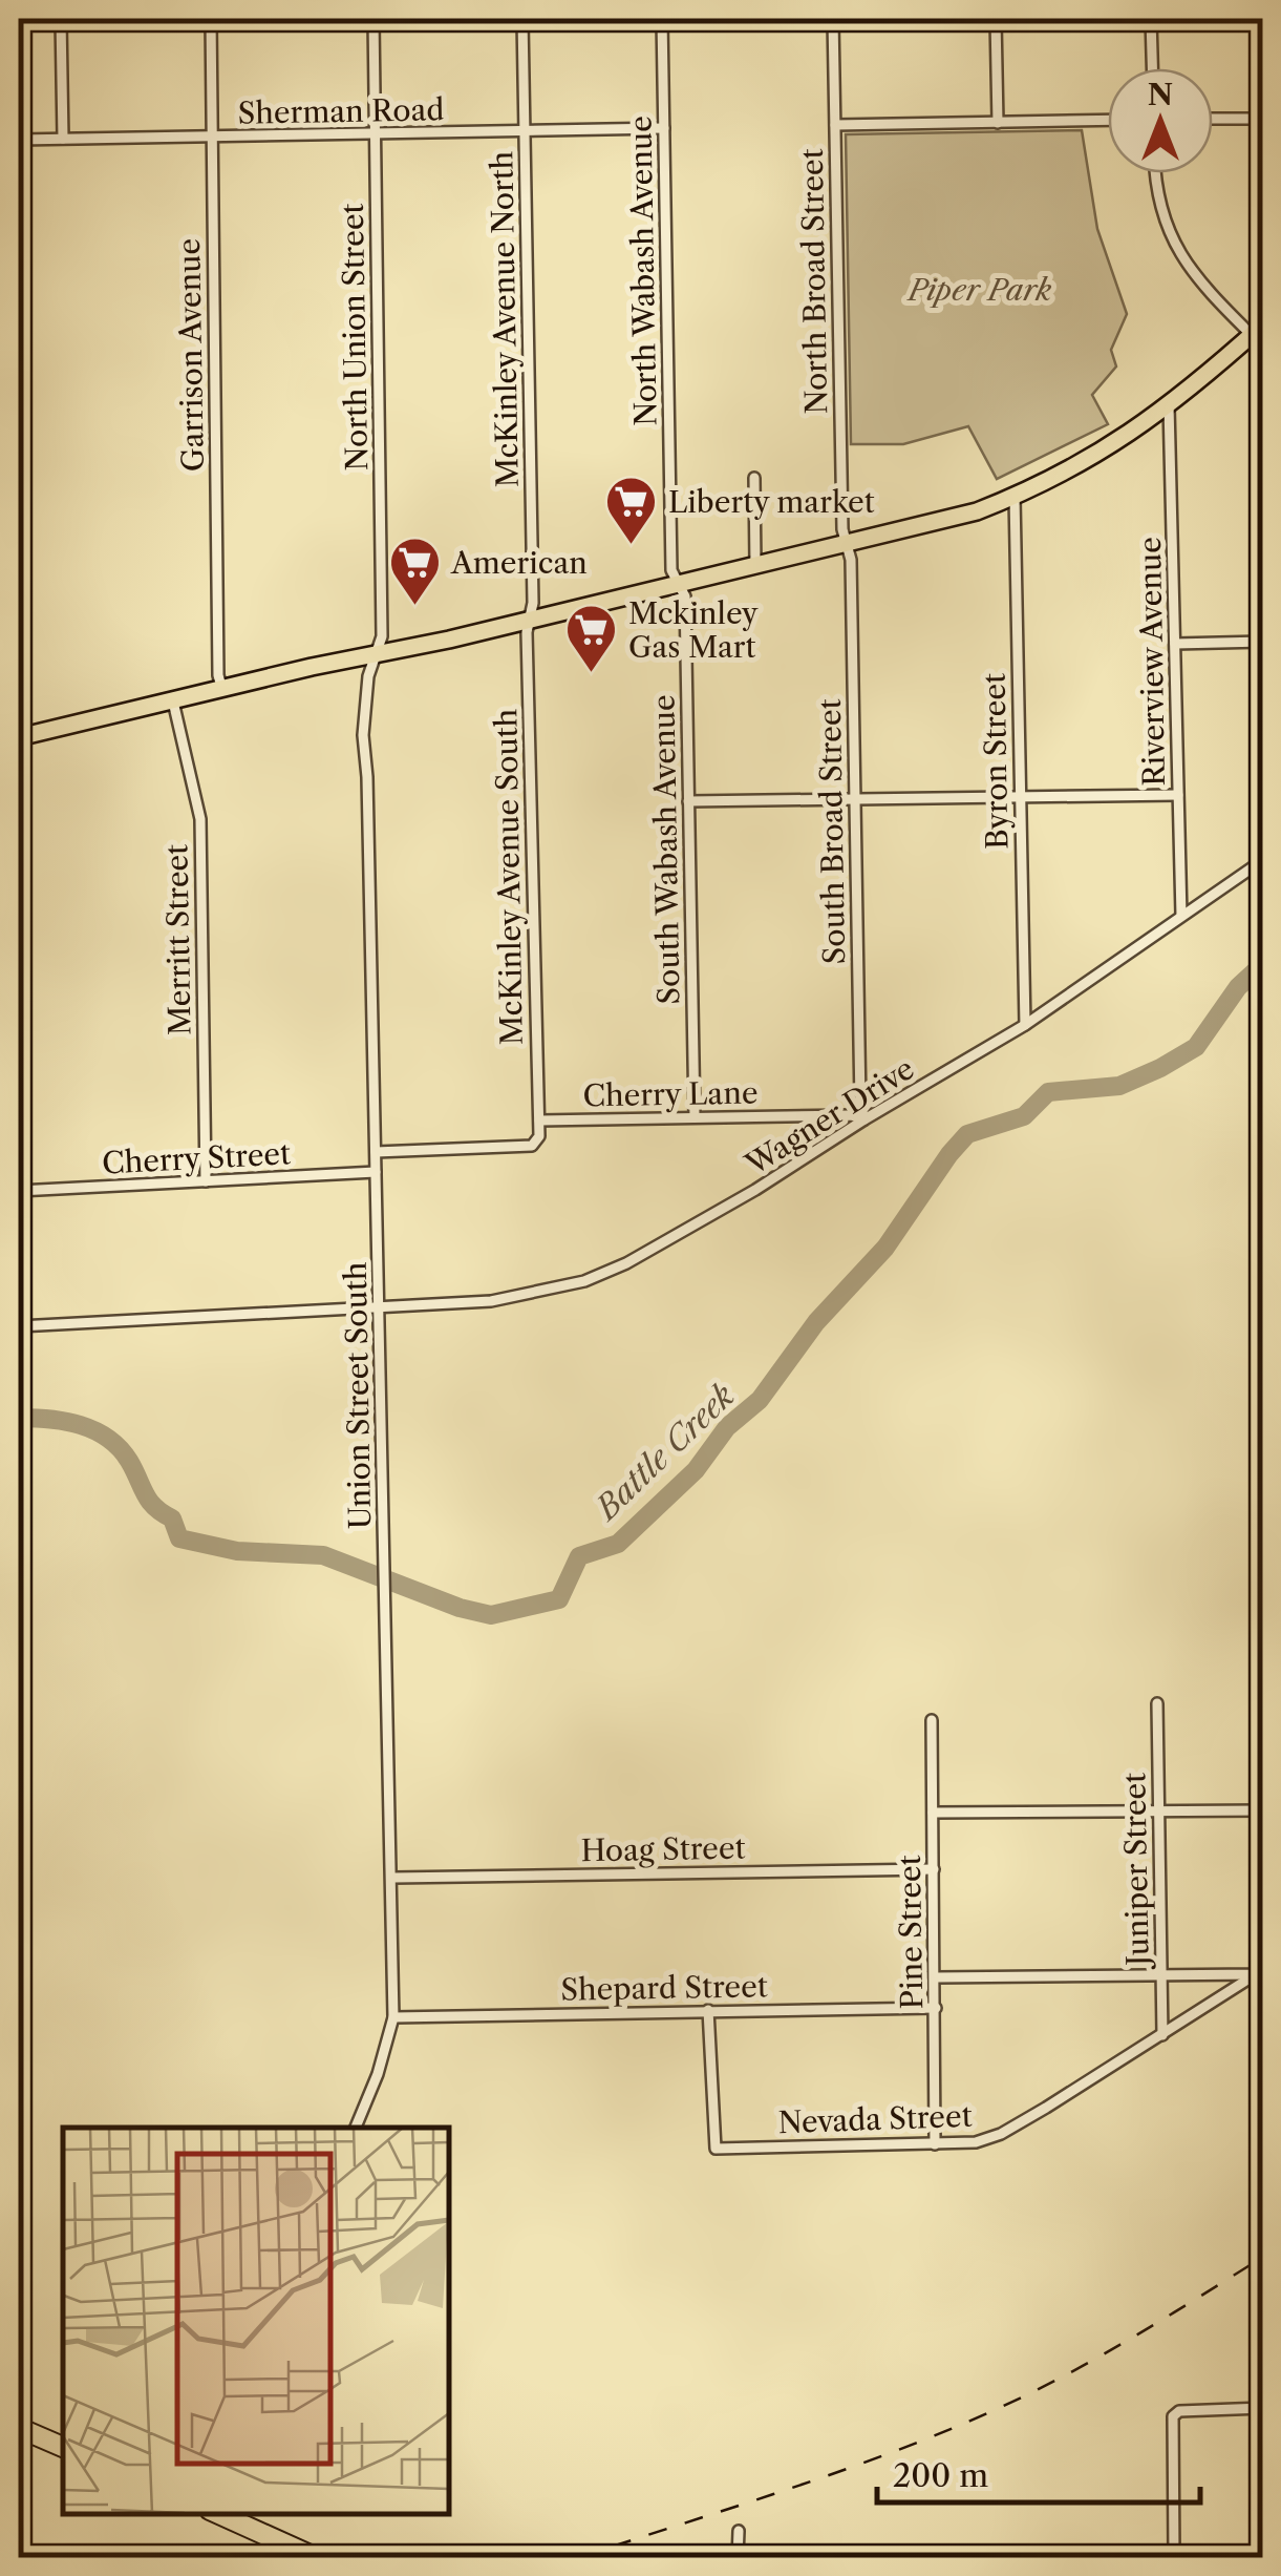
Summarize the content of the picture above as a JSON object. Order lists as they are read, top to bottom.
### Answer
{
  "streets": {
    "street": [
      "Sherman Road",
      "North Wabash Avenue",
      "North Broad Street",
      "McKinley Avenue North",
      "North Union Street",
      "Garrison Avenue",
      "Riverview Avenue",
      "Byron Street",
      "South Broad Street",
      "South Wabash Avenue",
      "McKinley Avenue South",
      "Merritt Street",
      "Cherry Lane",
      "Wagner Drive",
      "Cherry Street",
      "Union Street South",
      "Hoag Street",
      "Juniper Street",
      "Pine Street",
      "Shepard Street",
      "Nevada Street"
    ]
  },
  "crossings": [
    ["Sherman Road", "North Wabash Avenue"],
    ["Sherman Road", "McKinley Avenue North"],
    ["Sherman Road", "North Union Street"],
    ["Sherman Road", "Garrison Avenue"],
    ["North Wabash Avenue", "South Wabash Avenue"],
    ["North Broad Street", "South Broad Street"],
    ["McKinley Avenue North", "McKinley Avenue South"],
    ["North Union Street", "Union Street South"],
    ["Riverview Avenue", "Wagner Drive"],
    ["Byron Street", "Wagner Drive"],
    ["South Broad Street", "Cherry Lane"],
    ["South Broad Street", "Wagner Drive"],
    ["South Wabash Avenue", "Cherry Lane"],
    ["McKinley Avenue South", "Cherry Lane"],
    ["McKinley Avenue South", "Union Street South"],
    ["Merritt Street", "Cherry Street"],
    ["Cherry Lane", "Wagner Drive"],
    ["Wagner Drive", "Union Street South"],
    ["Cherry Street", "Union Street South"],
    ["Union Street South", "Hoag Street"],
    ["Union Street South", "Shepard Street"],
    ["Hoag Street", "Pine Street"],
    ["Juniper Street", "Nevada Street"],
    ["Pine Street", "Shepard Street"],
    ["Pine Street", "Nevada Street"],
    ["Shepard Street", "Nevada Street"]
  ],
  "water": ["Battle Creek"],
  "parks": ["Piper Park"],
  "places": {
    "supermarket": ["Liberty market", "American", "Mckinley Gas Mart"]
  },
  "scale_bar": "200 m",
  "north": "top"
}
